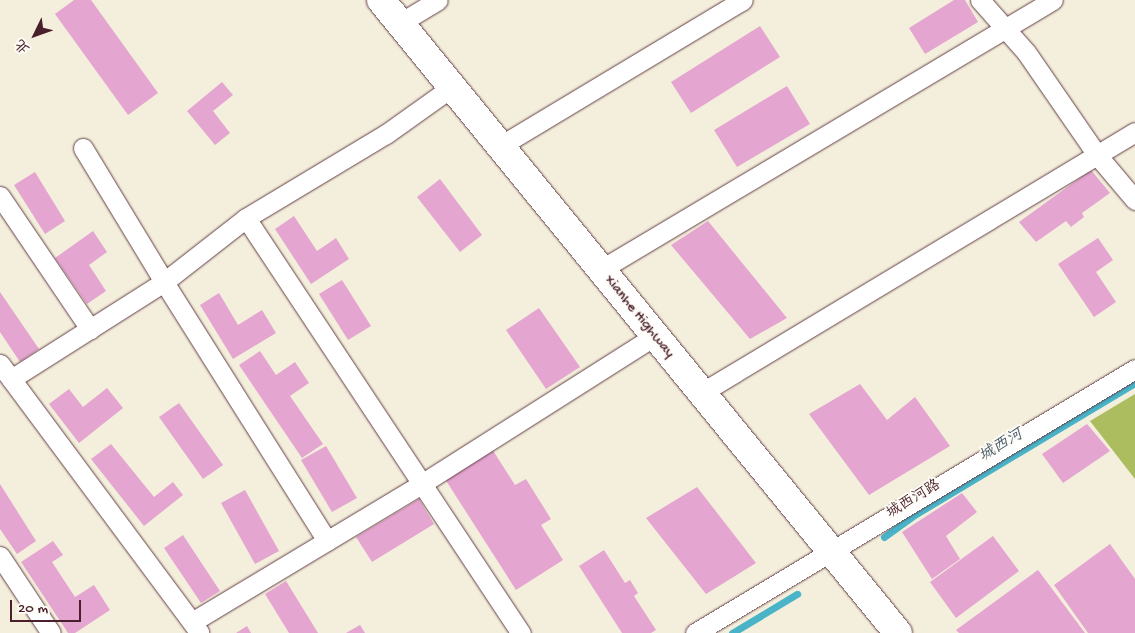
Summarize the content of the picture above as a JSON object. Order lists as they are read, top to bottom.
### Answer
{
  "streets": {
    "main road": ["Xianhe Highway"],
    "street": ["城西河路"]
  },
  "crossings": [
    ["Xianhe Highway", "城西河路"]
  ],
  "water": ["城西河"],
  "scale_bar": "20 m",
  "north": "bottom left"
}
